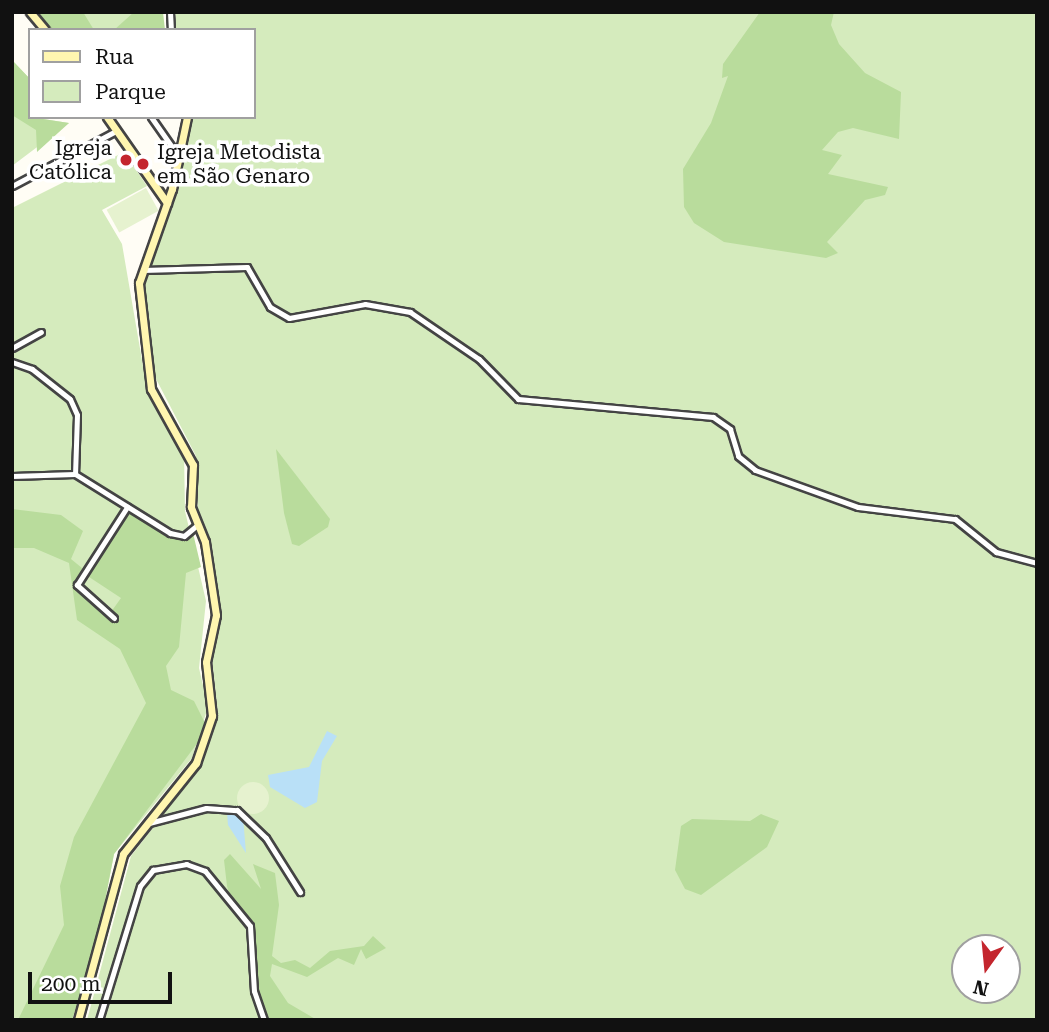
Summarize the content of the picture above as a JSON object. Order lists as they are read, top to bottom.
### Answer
{
  "places": ["Igreja Católica", "Igreja Metodista em São Genaro"],
  "legend": ["Rua", "Parque"],
  "scale_bar": "200 m",
  "north": "bottom"
}
